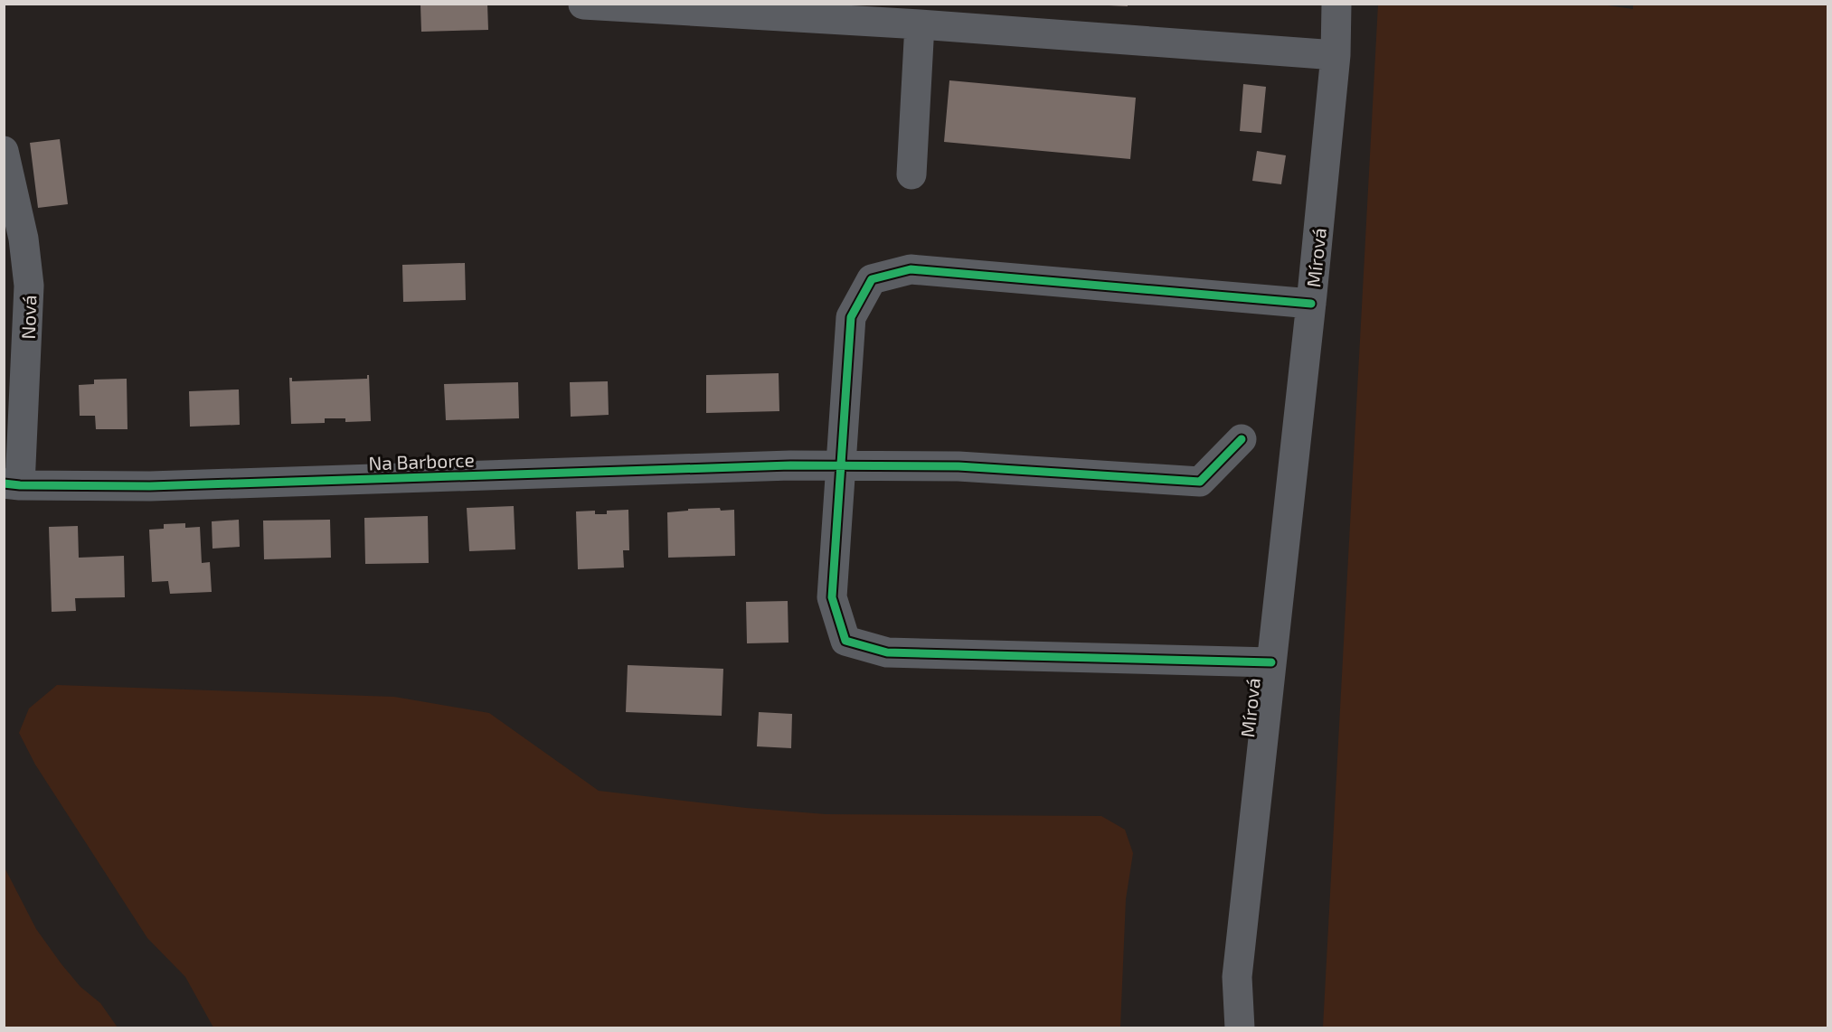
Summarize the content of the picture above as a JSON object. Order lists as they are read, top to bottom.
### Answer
{
  "streets": {
    "street": ["Mírová", "Nová", "Na Barborce"]
  },
  "crossings": [
    ["Nová", "Na Barborce"]
  ]
}
